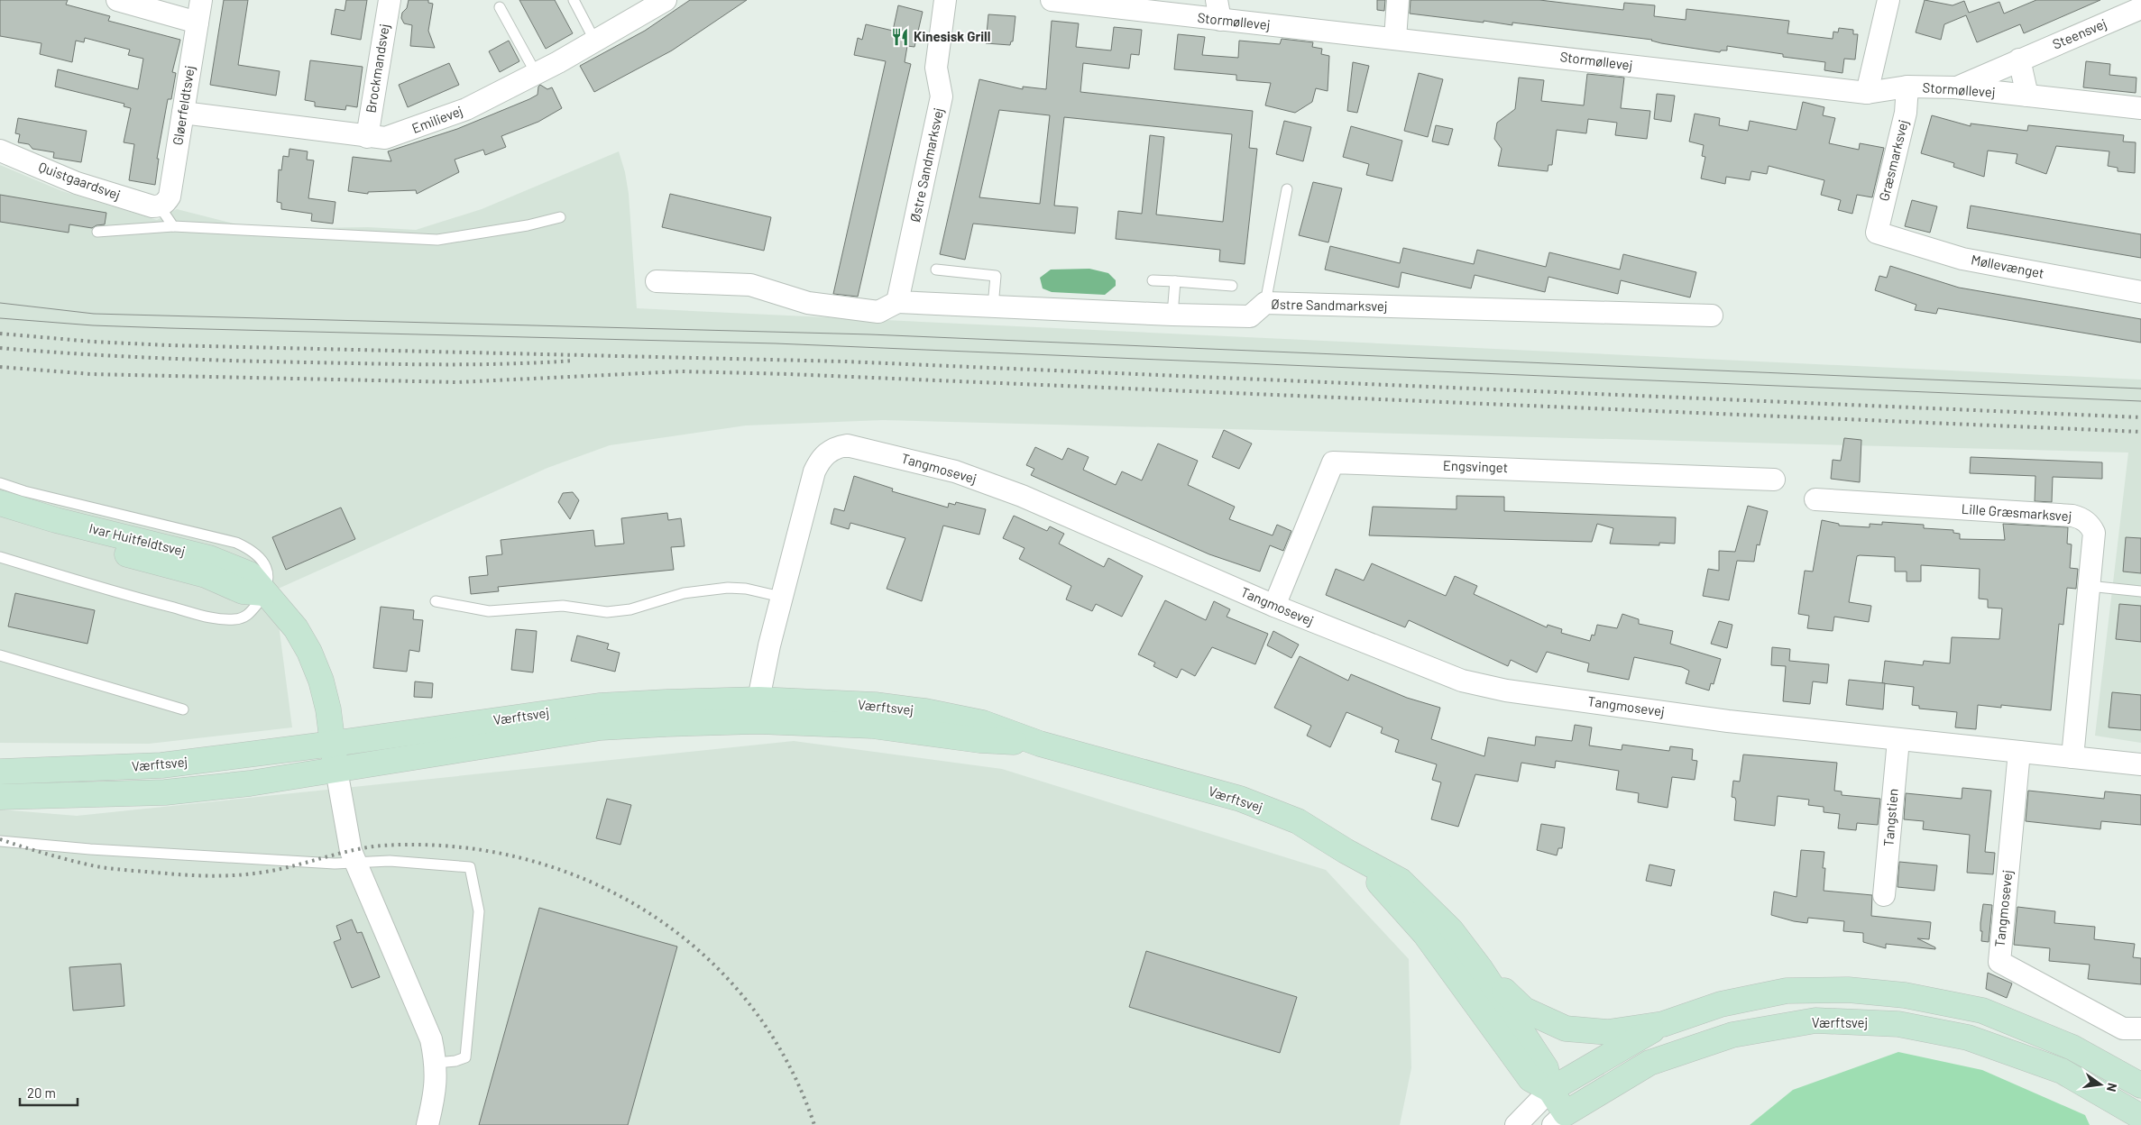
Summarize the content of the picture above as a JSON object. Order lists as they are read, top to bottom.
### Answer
{
  "streets": {
    "street": [
      "Stormøllevej",
      "Steensvej",
      "Brockmandsvej",
      "Gløerfeldtsvej",
      "Emilievej",
      "Græsmarksvej",
      "Østre Sandmarksvej",
      "Quistgaardsvej",
      "Møllevænget",
      "Engsvinget",
      "Tangmosevej",
      "Lille Græsmarksvej",
      "Ivar Huitfeldtsvej",
      "Værftsvej",
      "Tangstien"
    ]
  },
  "crossings": [
    ["Stormøllevej", "Steensvej"],
    ["Stormøllevej", "Græsmarksvej"],
    ["Brockmandsvej", "Emilievej"],
    ["Gløerfeldtsvej", "Emilievej"],
    ["Gløerfeldtsvej", "Quistgaardsvej"],
    ["Græsmarksvej", "Møllevænget"],
    ["Engsvinget", "Tangmosevej"],
    ["Tangmosevej", "Lille Græsmarksvej"],
    ["Tangmosevej", "Værftsvej"],
    ["Tangmosevej", "Tangstien"],
    ["Ivar Huitfeldtsvej", "Værftsvej"]
  ],
  "places": {
    "restaurant": ["Kinesisk Grill"]
  },
  "scale_bar": "20 m",
  "north": "right"
}
